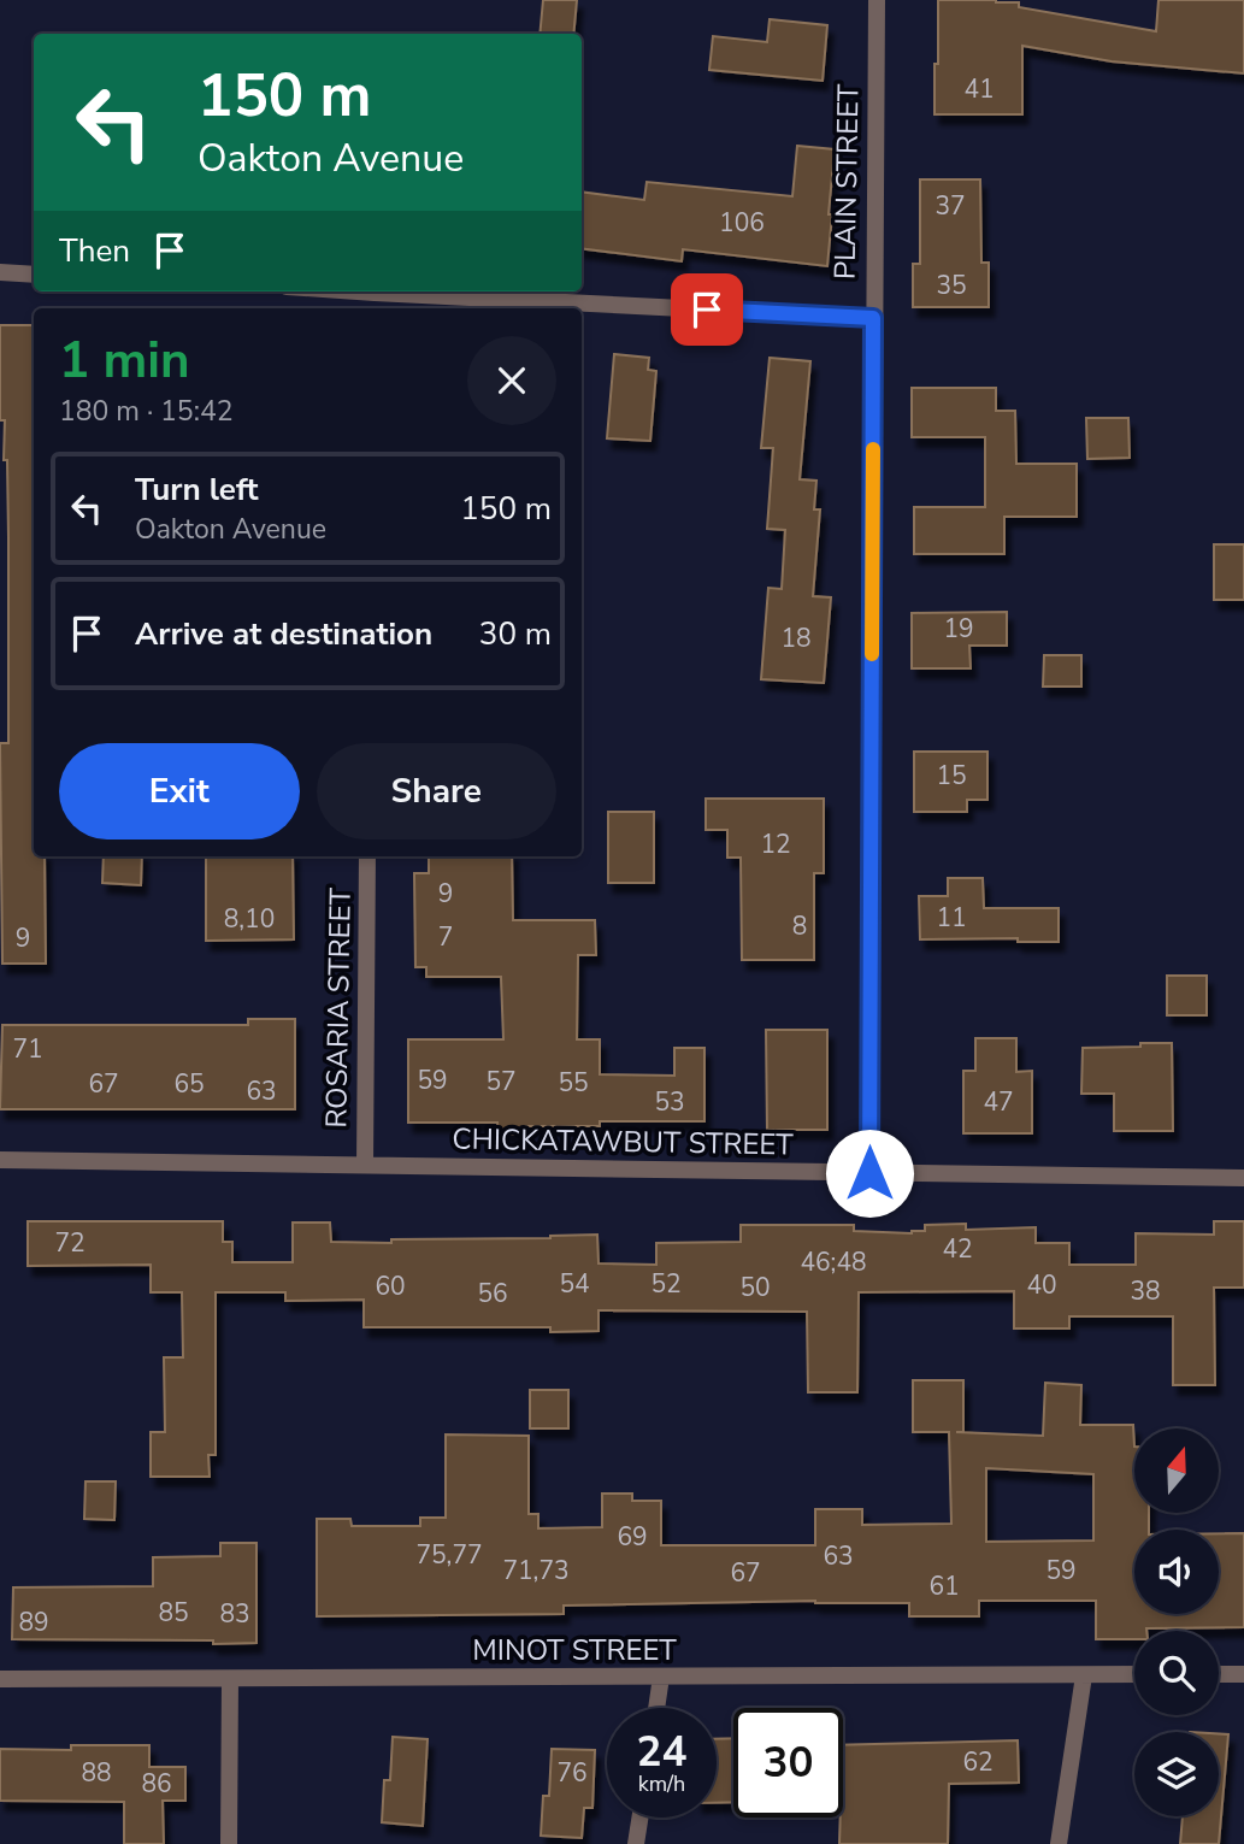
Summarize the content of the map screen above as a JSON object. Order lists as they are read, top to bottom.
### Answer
{
  "streets": {
    "street": [
      "PLAIN STREET",
      "ROSARIA STREET",
      "CHICKATAWBUT STREET",
      "MINOT STREET"
    ]
  },
  "crossings": [
    ["PLAIN STREET", "CHICKATAWBUT STREET"],
    ["ROSARIA STREET", "CHICKATAWBUT STREET"]
  ],
  "house_numbers": [
    "41",
    "37",
    "106",
    "35",
    "19",
    "18",
    "15",
    "12",
    "9",
    "11",
    "8,10",
    "8",
    "7",
    "9",
    "71",
    "59",
    "57",
    "55",
    "67",
    "65",
    "63",
    "53",
    "47",
    "72",
    "42",
    "46;48",
    "54",
    "52",
    "40",
    "60",
    "50",
    "38",
    "56",
    "69",
    "75,77",
    "63",
    "71,73",
    "59",
    "67",
    "61",
    "85",
    "83",
    "89",
    "62",
    "88",
    "76",
    "86"
  ],
  "north": "top",
  "page": {
    "turn": ["150 m", "Oakton Avenue"],
    "then": "Then",
    "heading": ["1 min", "180 m · 15:42"],
    "list": [
      {
        "name": "Turn left",
        "note": "Oakton Avenue",
        "value": "150 m"
      },
      {
        "name": "Arrive at destination",
        "value": "30 m"
      }
    ],
    "buttons": ["Exit", "Share"],
    "speed": "24 km/h",
    "limit": "30"
  }
}
